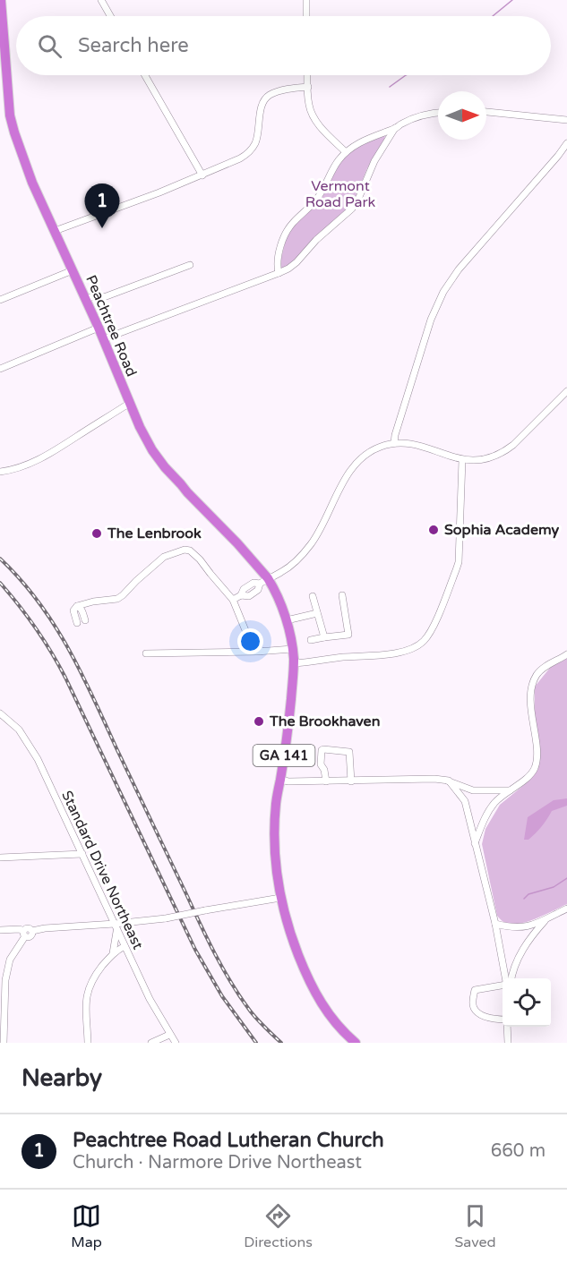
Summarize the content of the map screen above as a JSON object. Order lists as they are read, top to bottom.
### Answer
{
  "streets": {
    "highway": ["Peachtree Road", "GA 141"],
    "street": ["Standard Drive Northeast"]
  },
  "crossings": [
    ["Peachtree Road", "GA 141"]
  ],
  "parks": ["Vermont Road Park"],
  "places": ["Sophia Academy", "The Lenbrook", "The Brookhaven"],
  "north": "right",
  "page": {
    "search": "Search here",
    "pins": "1",
    "heading": "Nearby",
    "list": [
      {
        "mark": "1",
        "name": "Peachtree Road Lutheran Church",
        "note": "Church · Narmore Drive Northeast",
        "value": "660 m"
      }
    ],
    "nav": ["Map", "Directions", "Saved"]
  }
}
